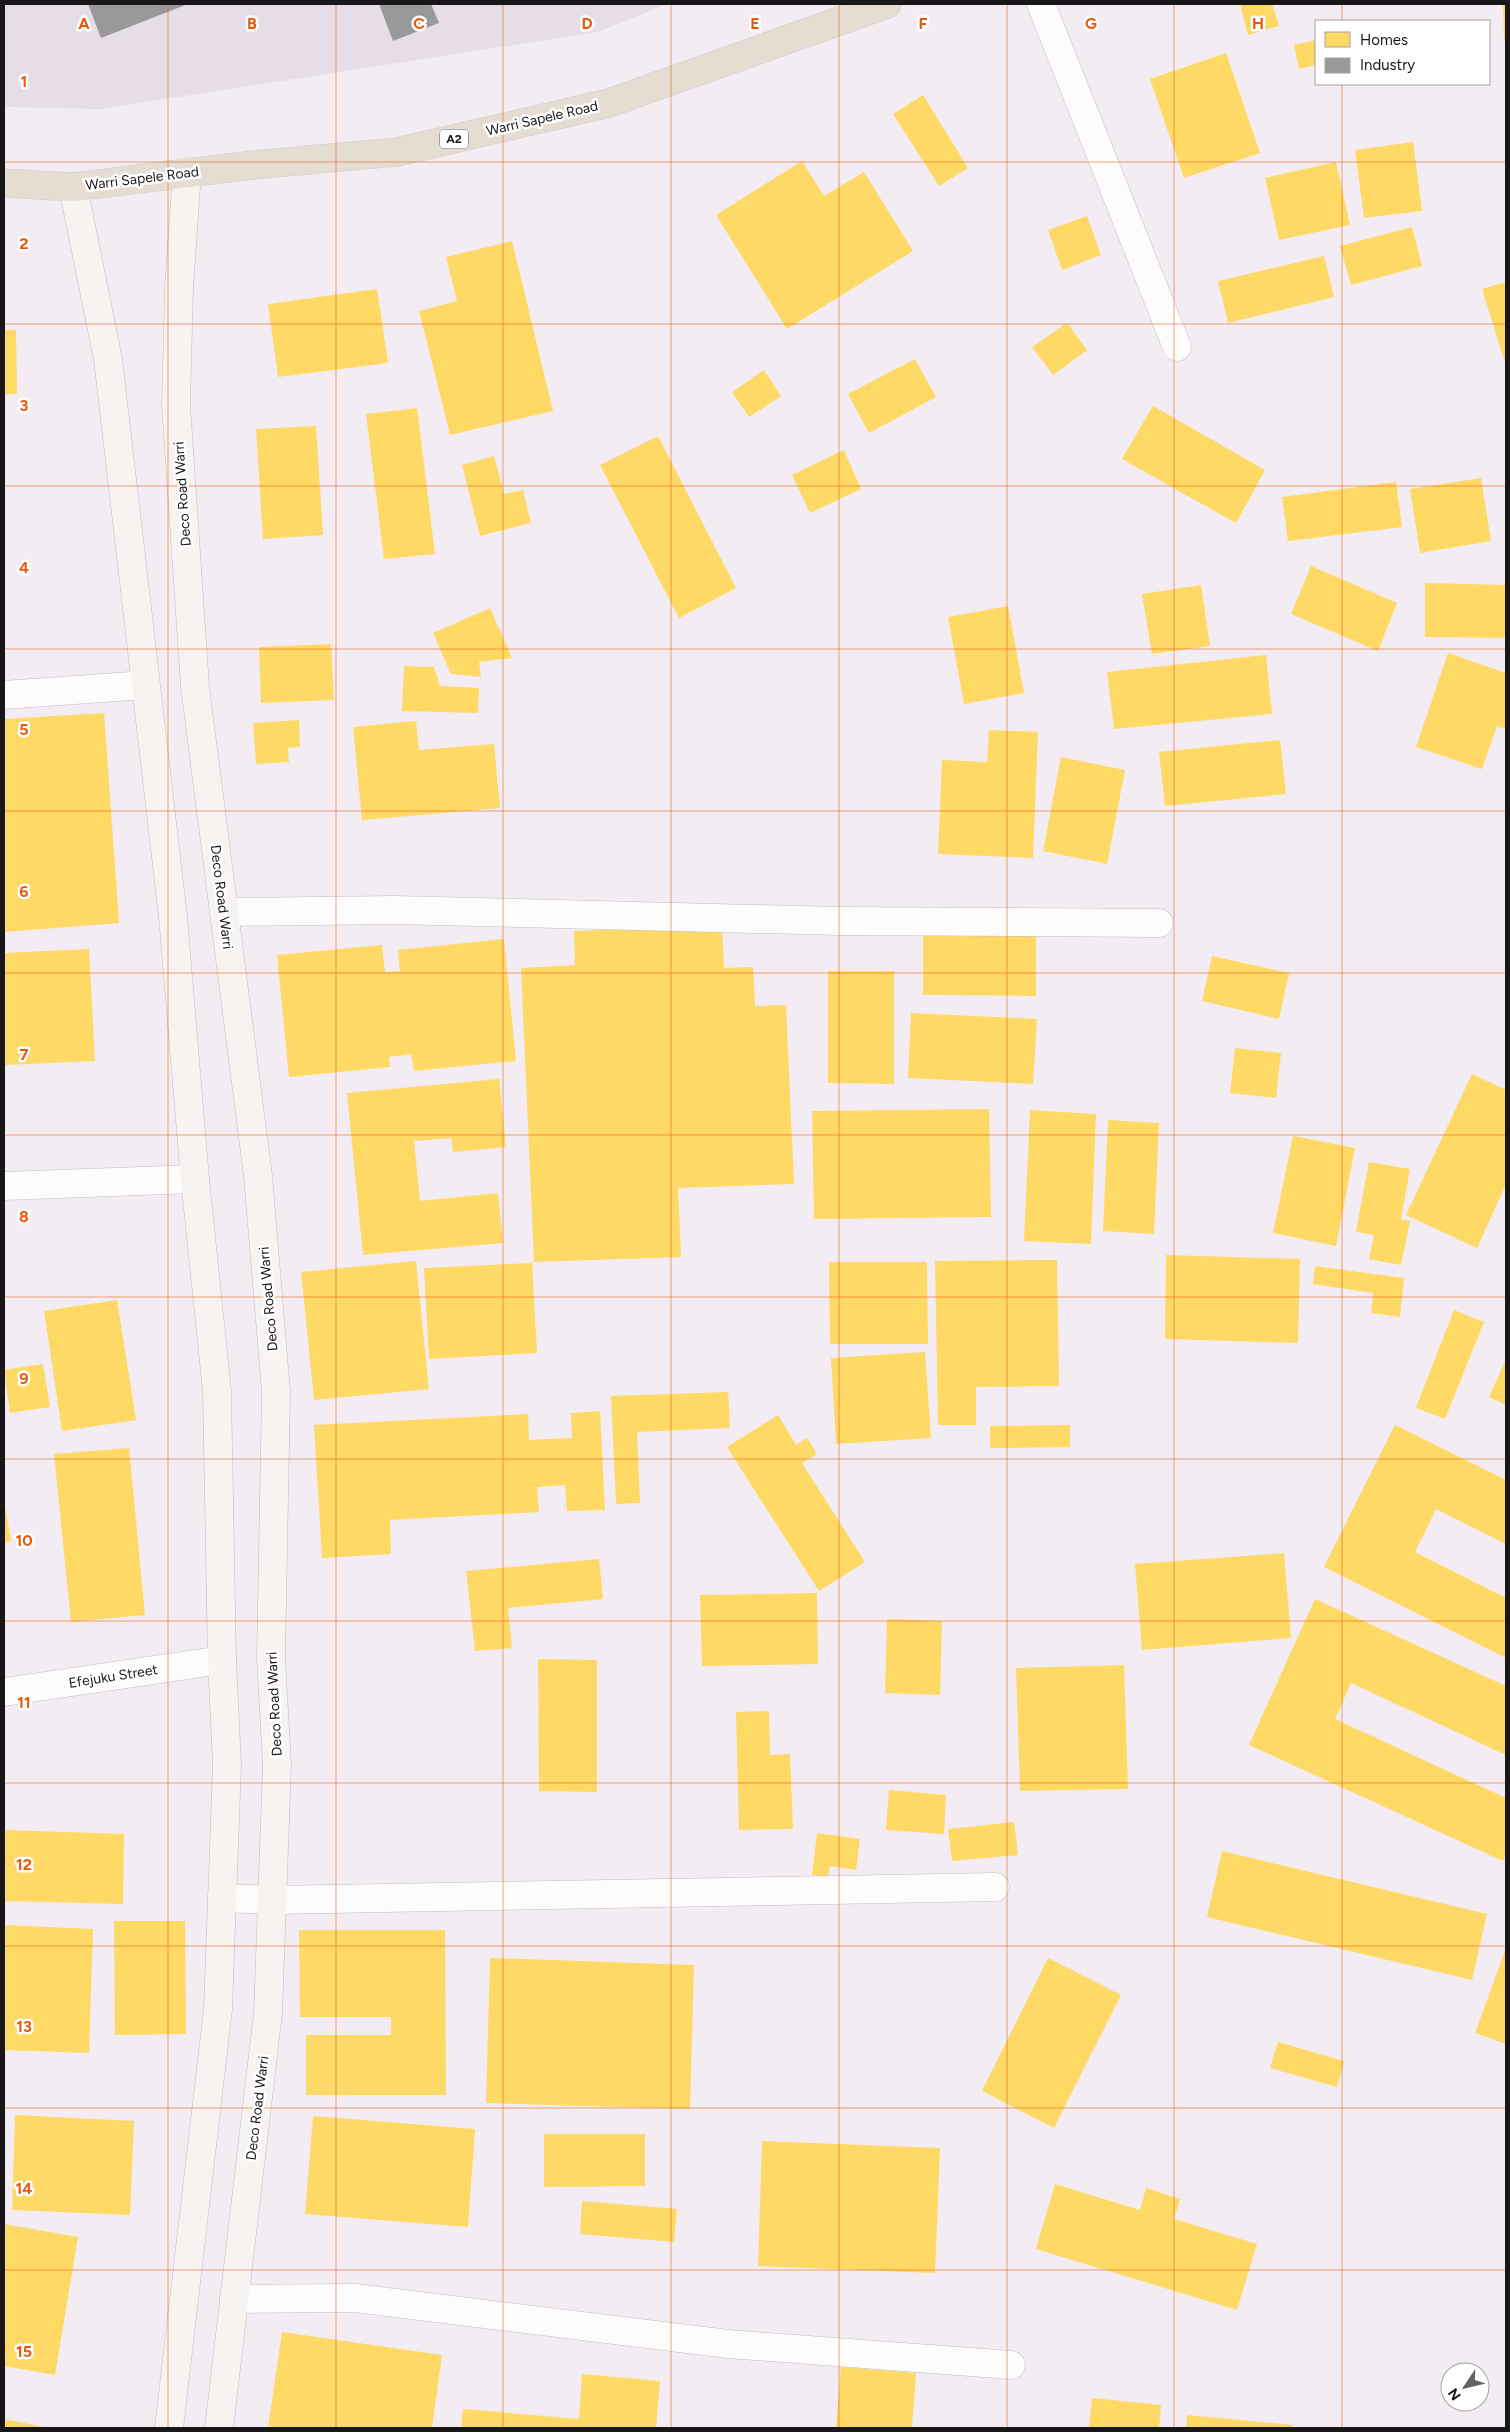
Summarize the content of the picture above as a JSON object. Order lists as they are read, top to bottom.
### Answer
{
  "streets": {
    "highway": ["Warri Sapele Road", "A2"],
    "main road": ["Deco Road Warri"],
    "street": ["Efejuku Street"]
  },
  "crossings": [
    ["Warri Sapele Road", "Deco Road Warri"]
  ],
  "legend": ["Homes", "Industry"],
  "north": "bottom left",
  "grid": {
    "columns": [
      "A",
      "B",
      "C",
      "D",
      "E",
      "F",
      "G",
      "H"
    ],
    "rows": [
      "1",
      "2",
      "3",
      "4",
      "5",
      "6",
      "7",
      "8",
      "9",
      "10",
      "11",
      "12",
      "13",
      "14",
      "15"
    ]
  }
}
